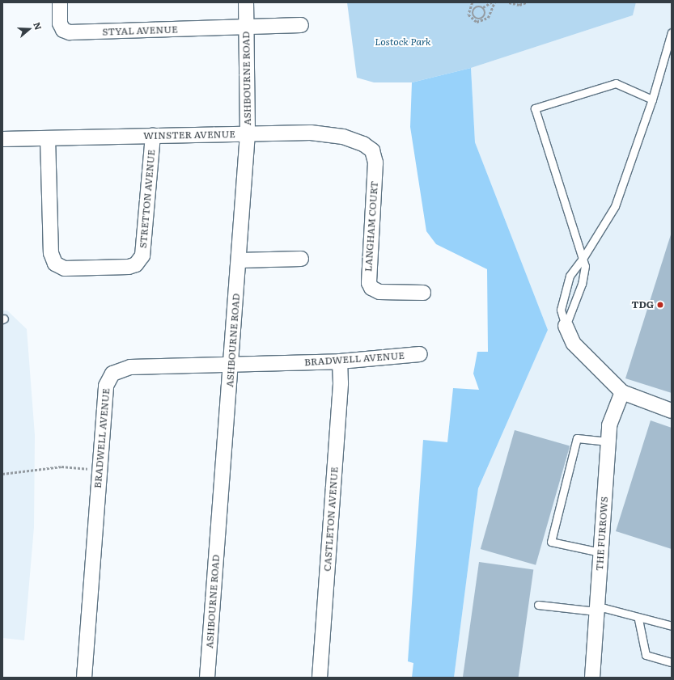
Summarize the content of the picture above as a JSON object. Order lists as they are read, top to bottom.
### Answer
{
  "streets": {
    "street": [
      "STYAL AVENUE",
      "ASHBOURNE ROAD",
      "WINSTER AVENUE",
      "STRETTON AVENUE",
      "LANGHAM COURT",
      "BRADWELL AVENUE",
      "CASTLETON AVENUE",
      "THE FURROWS"
    ]
  },
  "crossings": [
    ["STYAL AVENUE", "ASHBOURNE ROAD"],
    ["ASHBOURNE ROAD", "WINSTER AVENUE"],
    ["ASHBOURNE ROAD", "BRADWELL AVENUE"],
    ["WINSTER AVENUE", "STRETTON AVENUE"],
    ["WINSTER AVENUE", "LANGHAM COURT"],
    ["BRADWELL AVENUE", "CASTLETON AVENUE"]
  ],
  "parks": ["Lostock Park"],
  "places": ["TDG"],
  "north": "right"
}
